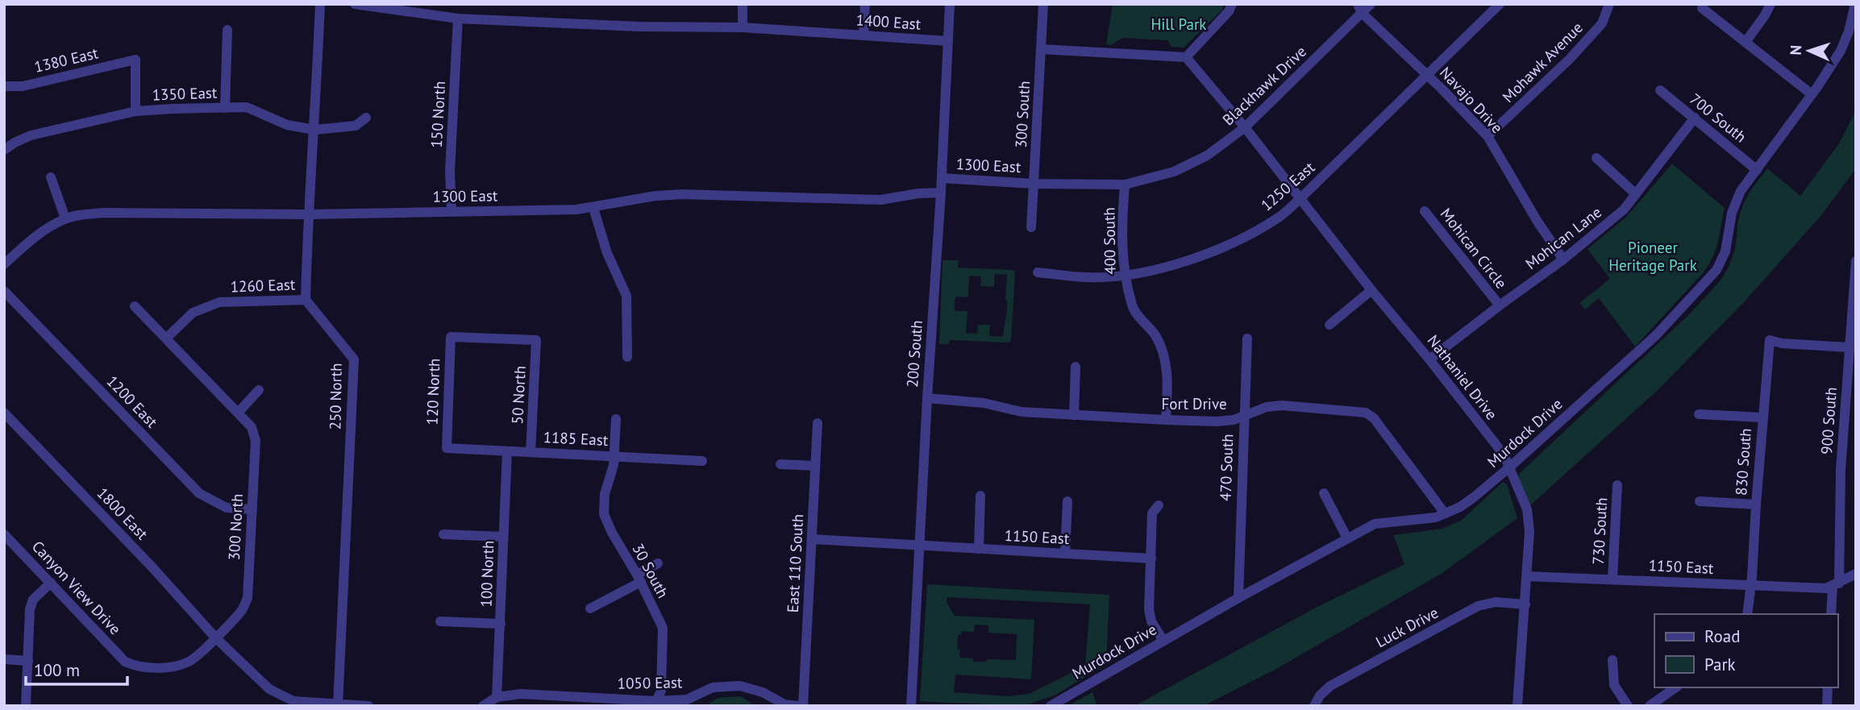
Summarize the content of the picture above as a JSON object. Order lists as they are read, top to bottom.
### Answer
{
  "streets": {
    "street": [
      "1400 East",
      "1380 East",
      "Mohawk Avenue",
      "Blackhawk Drive",
      "1350 East",
      "Navajo Drive",
      "150 North",
      "300 South",
      "700 South",
      "1300 East",
      "1250 East",
      "Mohican Lane",
      "400 South",
      "Mohican Circle",
      "1260 East",
      "200 South",
      "Nathaniel Drive",
      "120 North",
      "50 North",
      "250 North",
      "1200 East",
      "Fort Drive",
      "900 South",
      "Murdock Drive",
      "1185 East",
      "830 South",
      "470 South",
      "1800 East",
      "300 North",
      "730 South",
      "1150 East",
      "East 110 South",
      "30 South",
      "100 North",
      "Canyon View Drive",
      "Luck Drive",
      "1050 East"
    ]
  },
  "crossings": [
    ["1400 East", "150 North"],
    ["1400 East", "200 South"],
    ["1380 East", "1350 East"],
    ["Mohawk Avenue", "Navajo Drive"],
    ["Blackhawk Drive", "Navajo Drive"],
    ["Blackhawk Drive", "300 South"],
    ["Blackhawk Drive", "1300 East"],
    ["Blackhawk Drive", "400 South"],
    ["Blackhawk Drive", "Nathaniel Drive"],
    ["Navajo Drive", "1250 East"],
    ["Navajo Drive", "Mohican Lane"],
    ["150 North", "1300 East"],
    ["300 South", "1300 East"],
    ["700 South", "Mohican Lane"],
    ["700 South", "Murdock Drive"],
    ["1300 East", "200 South"],
    ["1250 East", "400 South"],
    ["1250 East", "Nathaniel Drive"],
    ["Mohican Lane", "Mohican Circle"],
    ["Mohican Lane", "Nathaniel Drive"],
    ["400 South", "Fort Drive"],
    ["1260 East", "250 North"],
    ["1260 East", "300 North"],
    ["200 South", "Fort Drive"],
    ["200 South", "1150 East"],
    ["Nathaniel Drive", "Murdock Drive"],
    ["Nathaniel Drive", "1150 East"],
    ["Nathaniel Drive", "Luck Drive"],
    ["120 North", "50 North"],
    ["120 North", "1185 East"],
    ["50 North", "1185 East"],
    ["1200 East", "300 North"],
    ["Fort Drive", "Murdock Drive"],
    ["Fort Drive", "470 South"],
    ["900 South", "830 South"],
    ["900 South", "1150 East"],
    ["Murdock Drive", "470 South"],
    ["1185 East", "30 South"],
    ["1185 East", "100 North"],
    ["830 South", "1150 East"],
    ["1800 East", "300 North"],
    ["1800 East", "Canyon View Drive"],
    ["300 North", "Canyon View Drive"],
    ["730 South", "1150 East"],
    ["1150 East", "East 110 South"],
    ["30 South", "1050 East"],
    ["100 North", "1050 East"]
  ],
  "parks": ["Hill Park", "Pioneer Heritage Park"],
  "legend": ["Road", "Park"],
  "scale_bar": "100 m",
  "north": "left"
}
